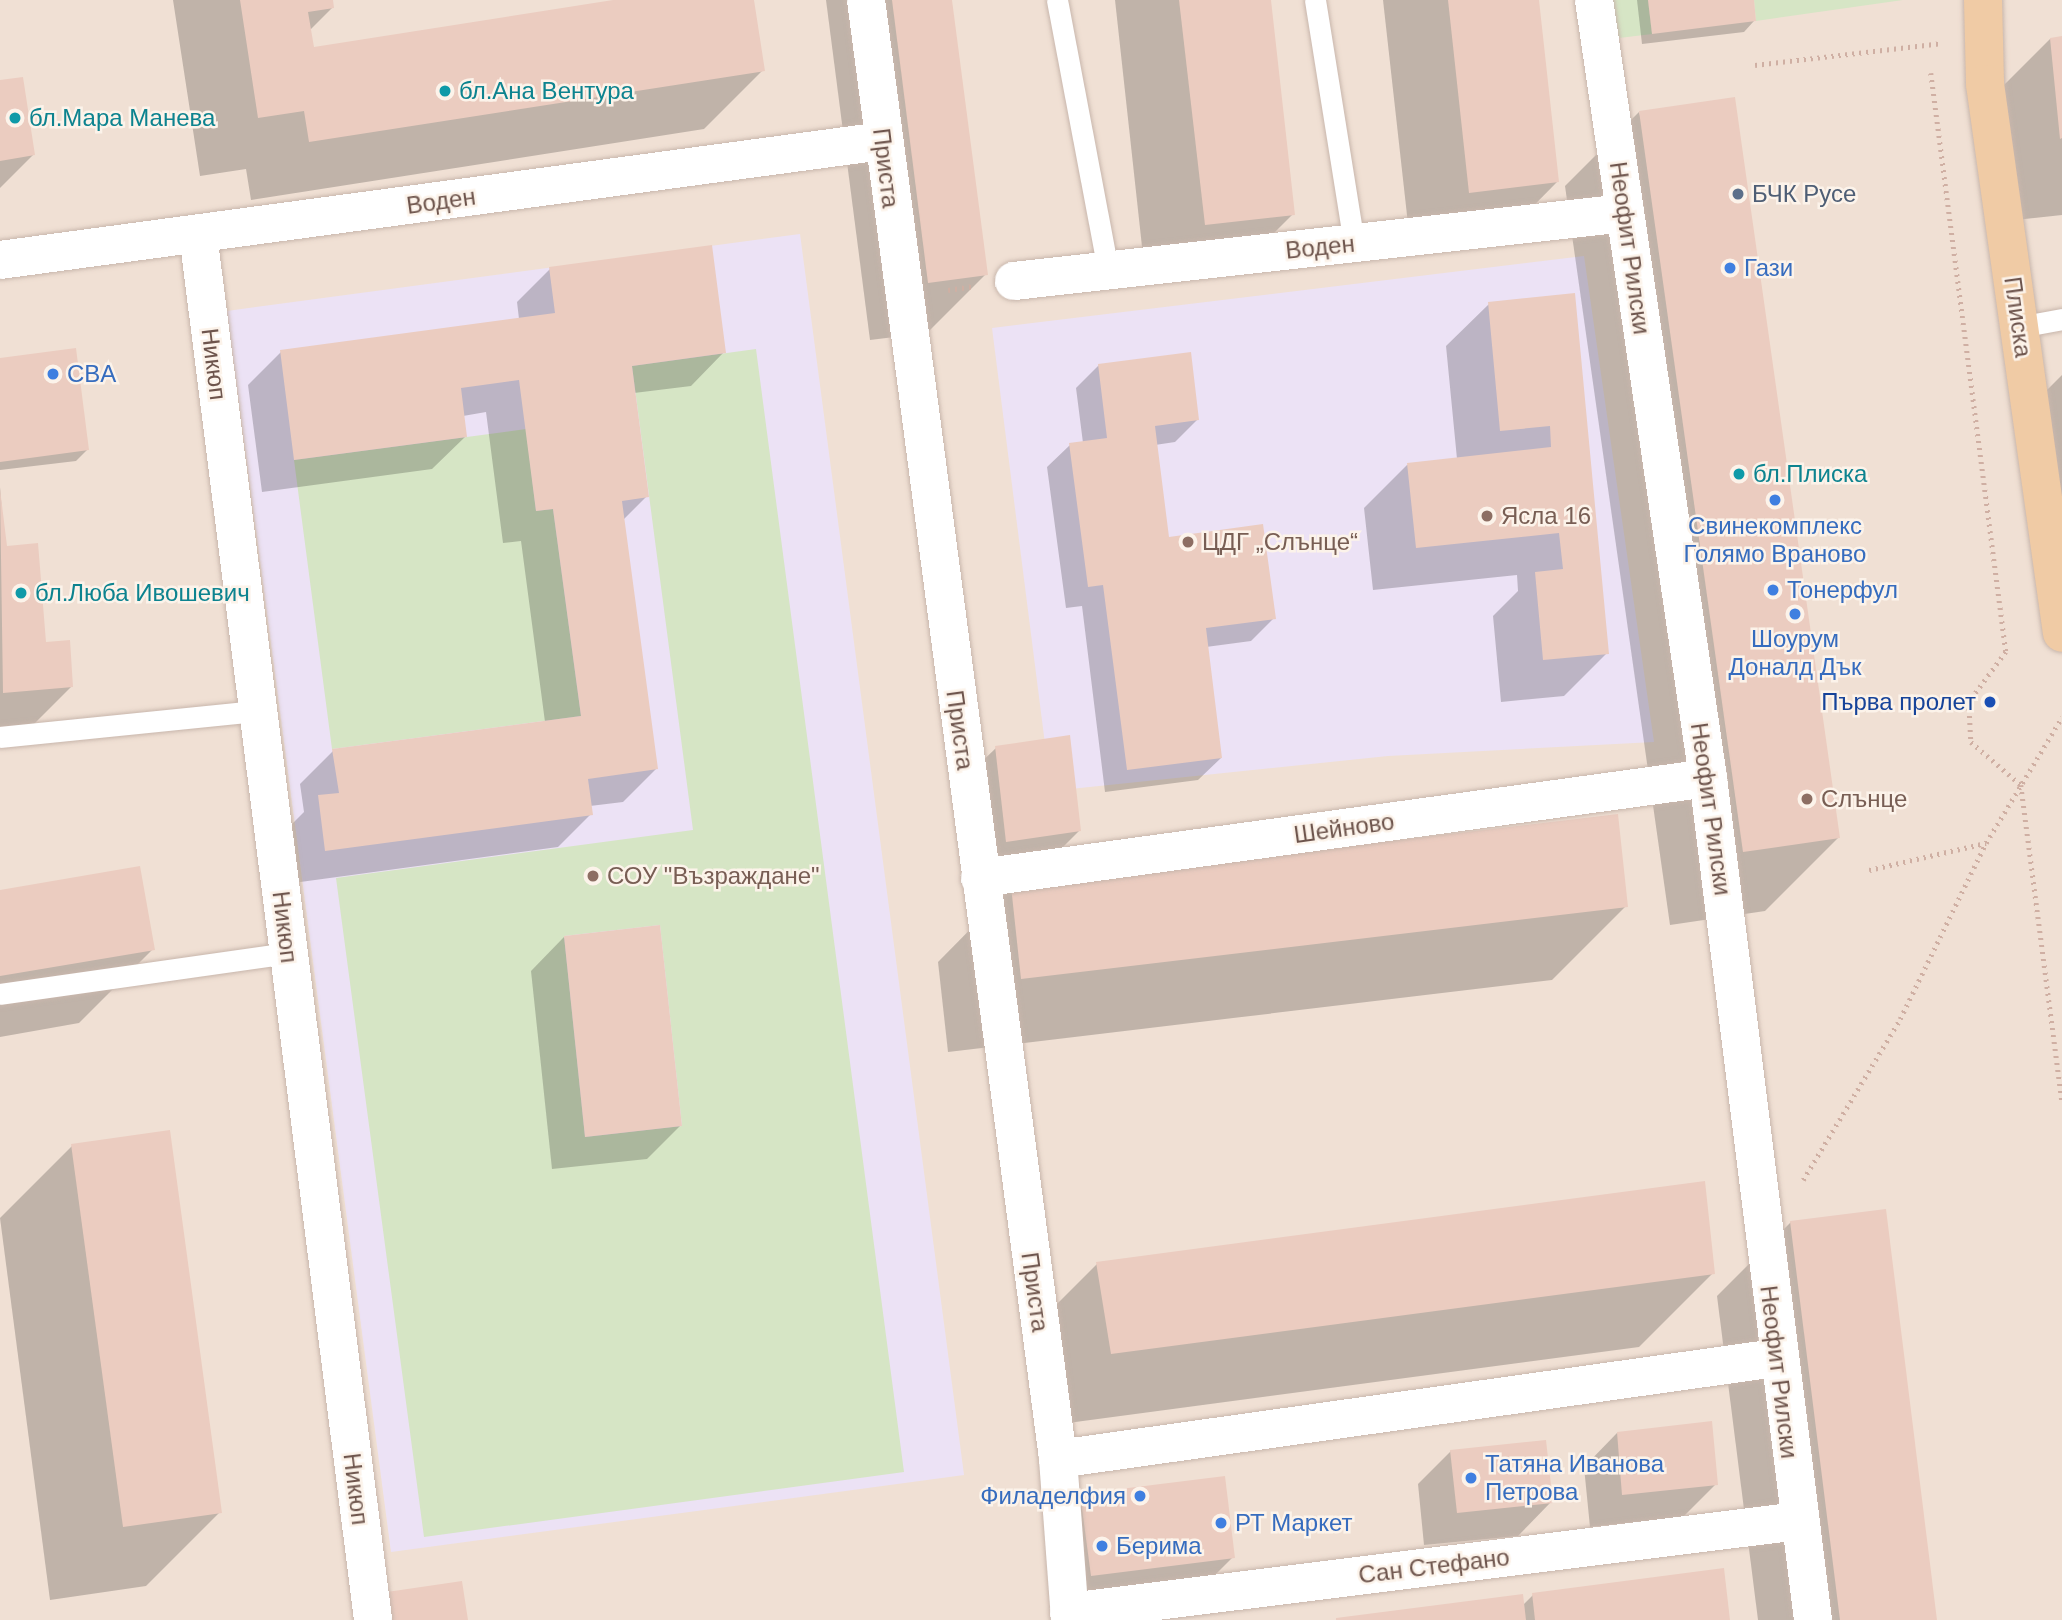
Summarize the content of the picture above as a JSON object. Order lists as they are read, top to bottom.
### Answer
{
  "streets": {
    "main road": ["Плиска"],
    "street": [
      "Приста",
      "Воден",
      "Неофит Рилски",
      "Никюп",
      "Шейново",
      "Сан Стефано"
    ]
  },
  "crossings": [
    ["Приста", "Воден"],
    ["Приста", "Шейново"],
    ["Приста", "Сан Стефано"],
    ["Воден", "Неофит Рилски"],
    ["Воден", "Никюп"],
    ["Неофит Рилски", "Шейново"],
    ["Неофит Рилски", "Сан Стефано"]
  ],
  "places": [
    "бл.Ана Вентура",
    "бл.Мара Манева",
    "БЧК Русе",
    "Гази",
    "CBA",
    "бл.Плиска",
    "Свинекомплекс Голямо Враново",
    "Ясла 16",
    "ЦДГ „Слънце“",
    "Тонерфул",
    "бл.Люба Ивошевич",
    "Шоурум Доналд Дък",
    "Първа пролет",
    "Слънце",
    "СОУ \"Възраждане\"",
    "Татяна Иванова Петрова",
    "Филаделфия",
    "РТ Маркет",
    "Берима"
  ]
}
